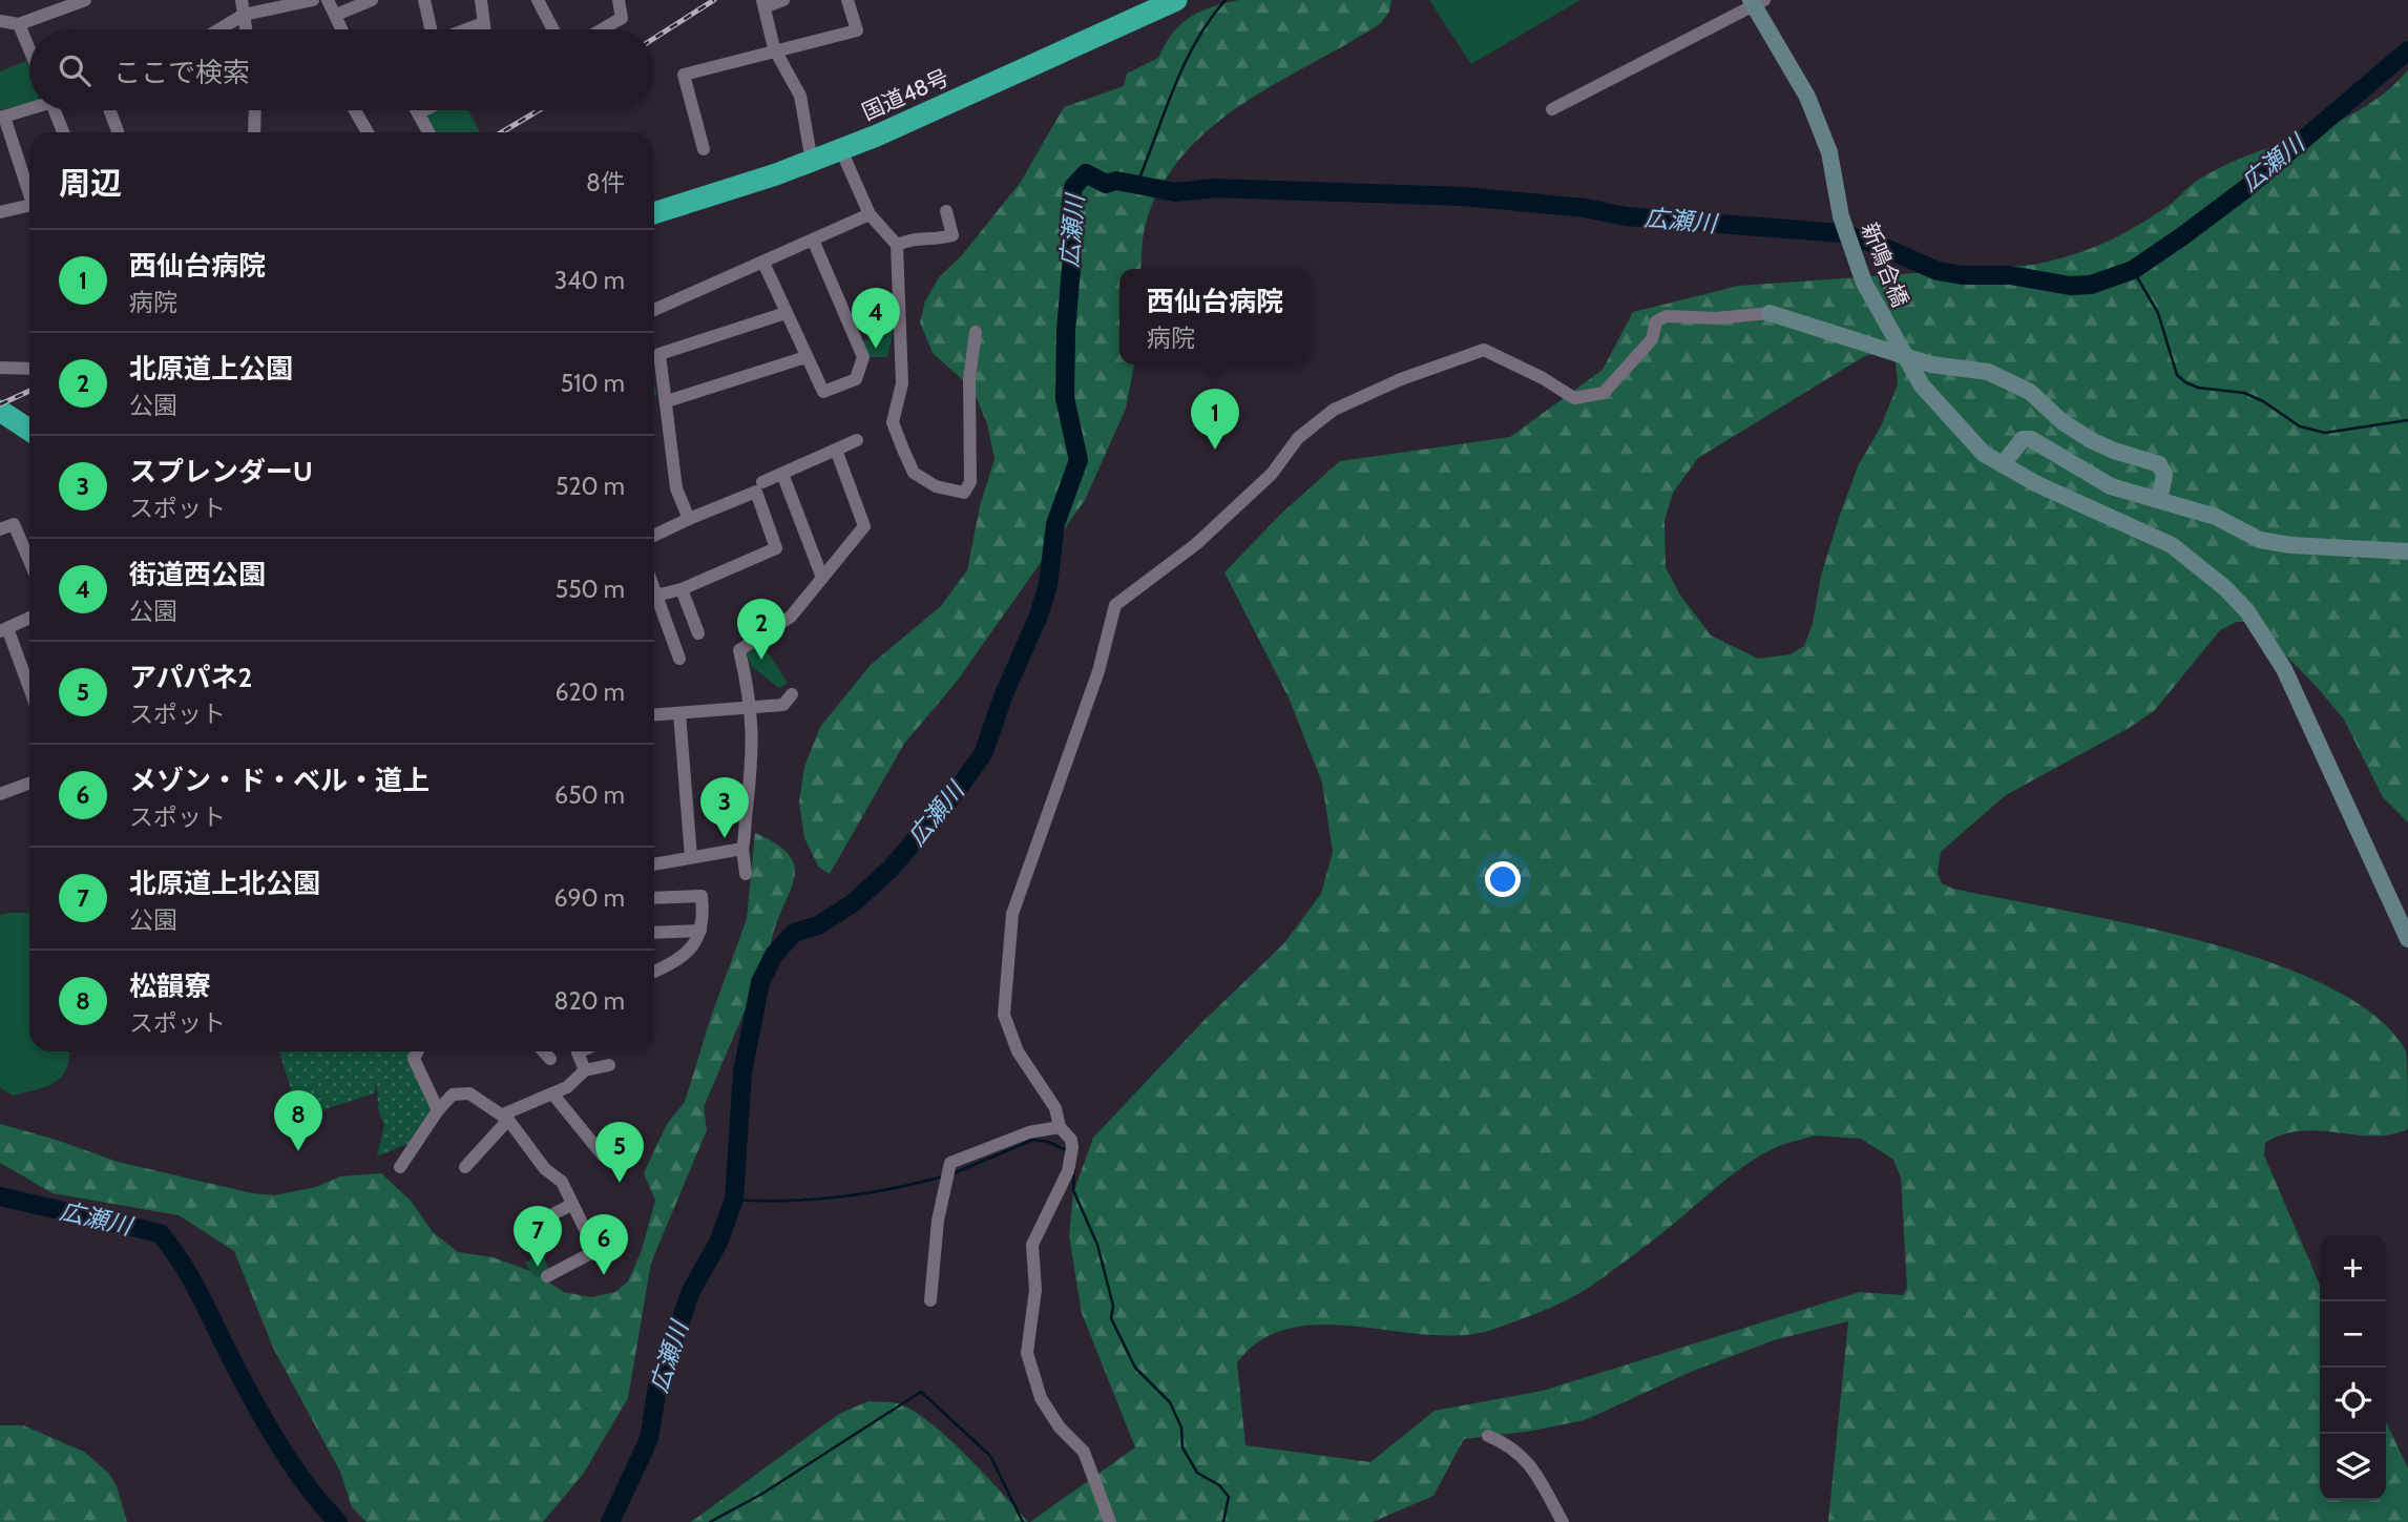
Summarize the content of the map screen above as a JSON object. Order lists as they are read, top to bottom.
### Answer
{
  "streets": {
    "highway": ["国道48号"],
    "street": ["新鳴合橋"]
  },
  "water": ["広瀬川"],
  "page": {
    "search": "ここで検索",
    "heading": ["周辺", "8件"],
    "list": [
      {
        "mark": "1",
        "name": "西仙台病院",
        "note": "病院",
        "value": "340 m"
      },
      {
        "mark": "2",
        "name": "北原道上公園",
        "note": "公園",
        "value": "510 m"
      },
      {
        "mark": "3",
        "name": "スプレンダーU",
        "note": "スポット",
        "value": "520 m"
      },
      {
        "mark": "4",
        "name": "街道西公園",
        "note": "公園",
        "value": "550 m"
      },
      {
        "mark": "5",
        "name": "アパパネ2",
        "note": "スポット",
        "value": "620 m"
      },
      {
        "mark": "6",
        "name": "メゾン・ド・ベル・道上",
        "note": "スポット",
        "value": "650 m"
      },
      {
        "mark": "7",
        "name": "北原道上北公園",
        "note": "公園",
        "value": "690 m"
      },
      {
        "mark": "8",
        "name": "松韻寮",
        "note": "スポット",
        "value": "820 m"
      }
    ],
    "popup": ["西仙台病院", "病院"],
    "pins": [
      "4",
      "1",
      "2",
      "3",
      "8",
      "5",
      "7",
      "6"
    ],
    "map_buttons": ["+", "−"]
  }
}
